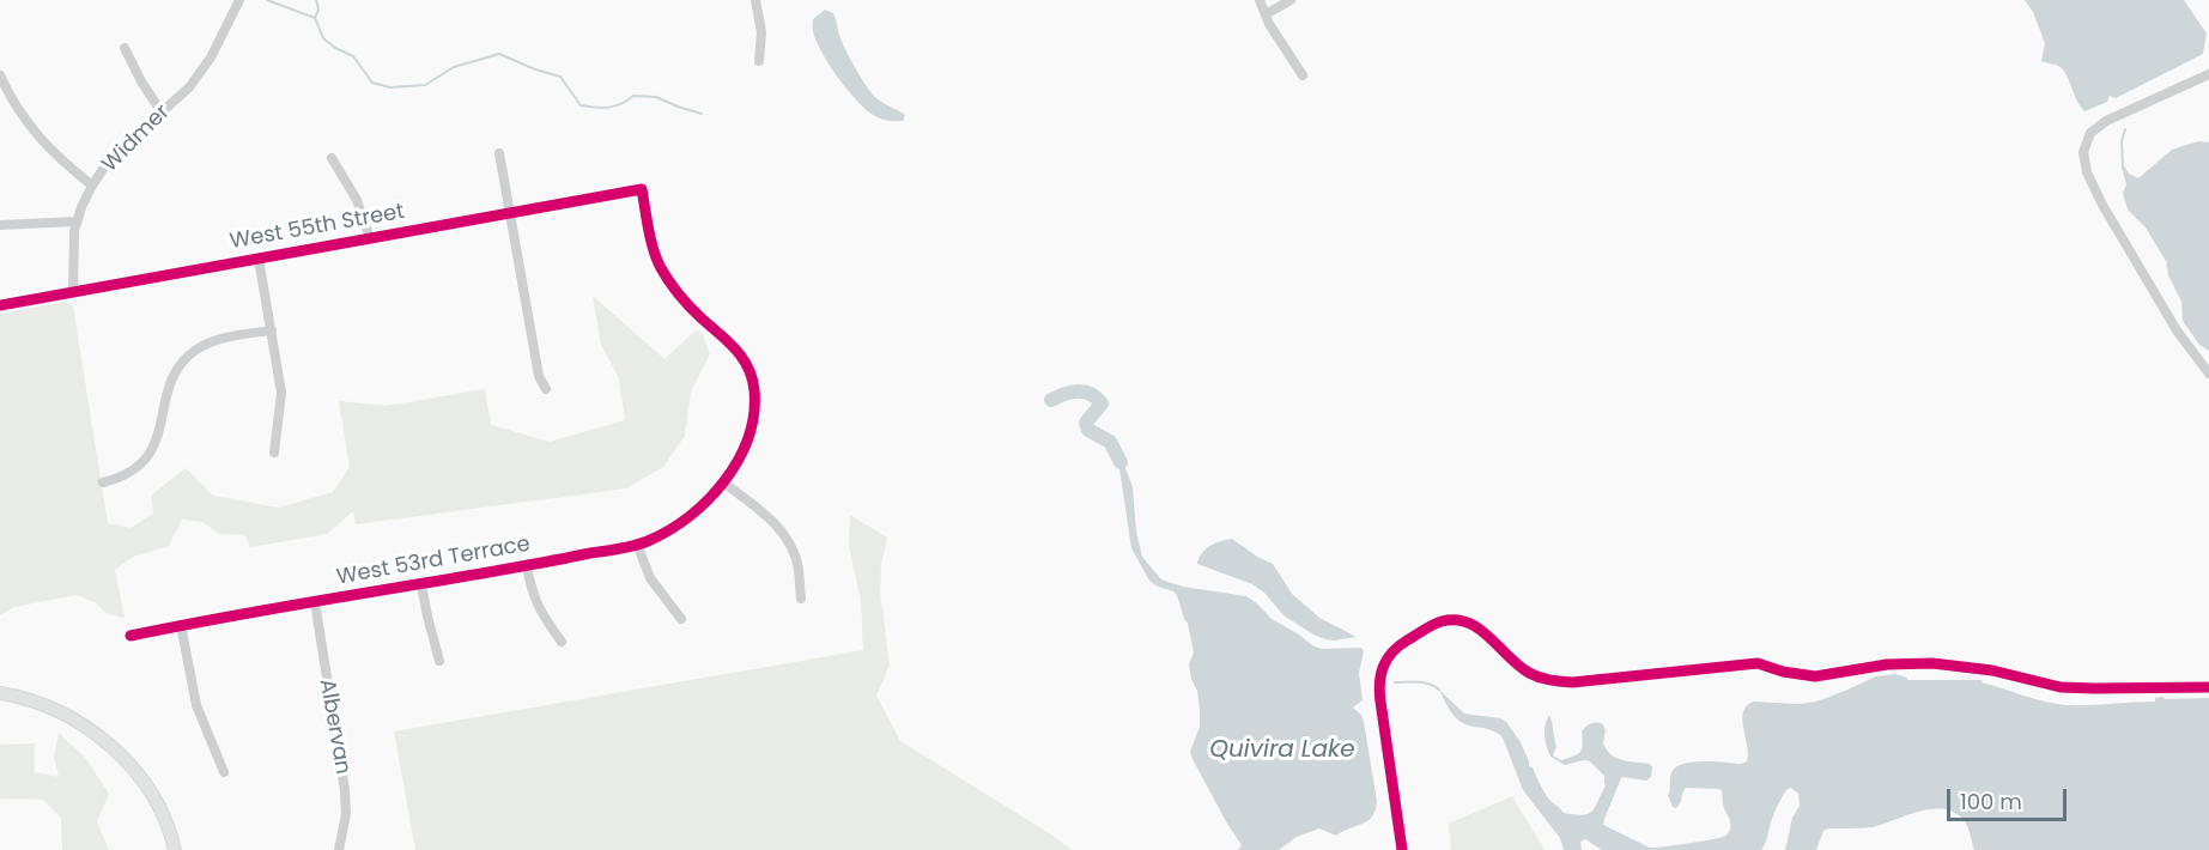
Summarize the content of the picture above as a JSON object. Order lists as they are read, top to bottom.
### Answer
{
  "streets": {
    "street": [
      "Widmer",
      "West 55th Street",
      "West 53rd Terrace",
      "Albervan"
    ]
  },
  "crossings": [
    ["Widmer", "West 55th Street"],
    ["West 55th Street", "West 53rd Terrace"],
    ["West 53rd Terrace", "Albervan"]
  ],
  "water": ["Quivira Lake"],
  "scale_bar": "100 m"
}
